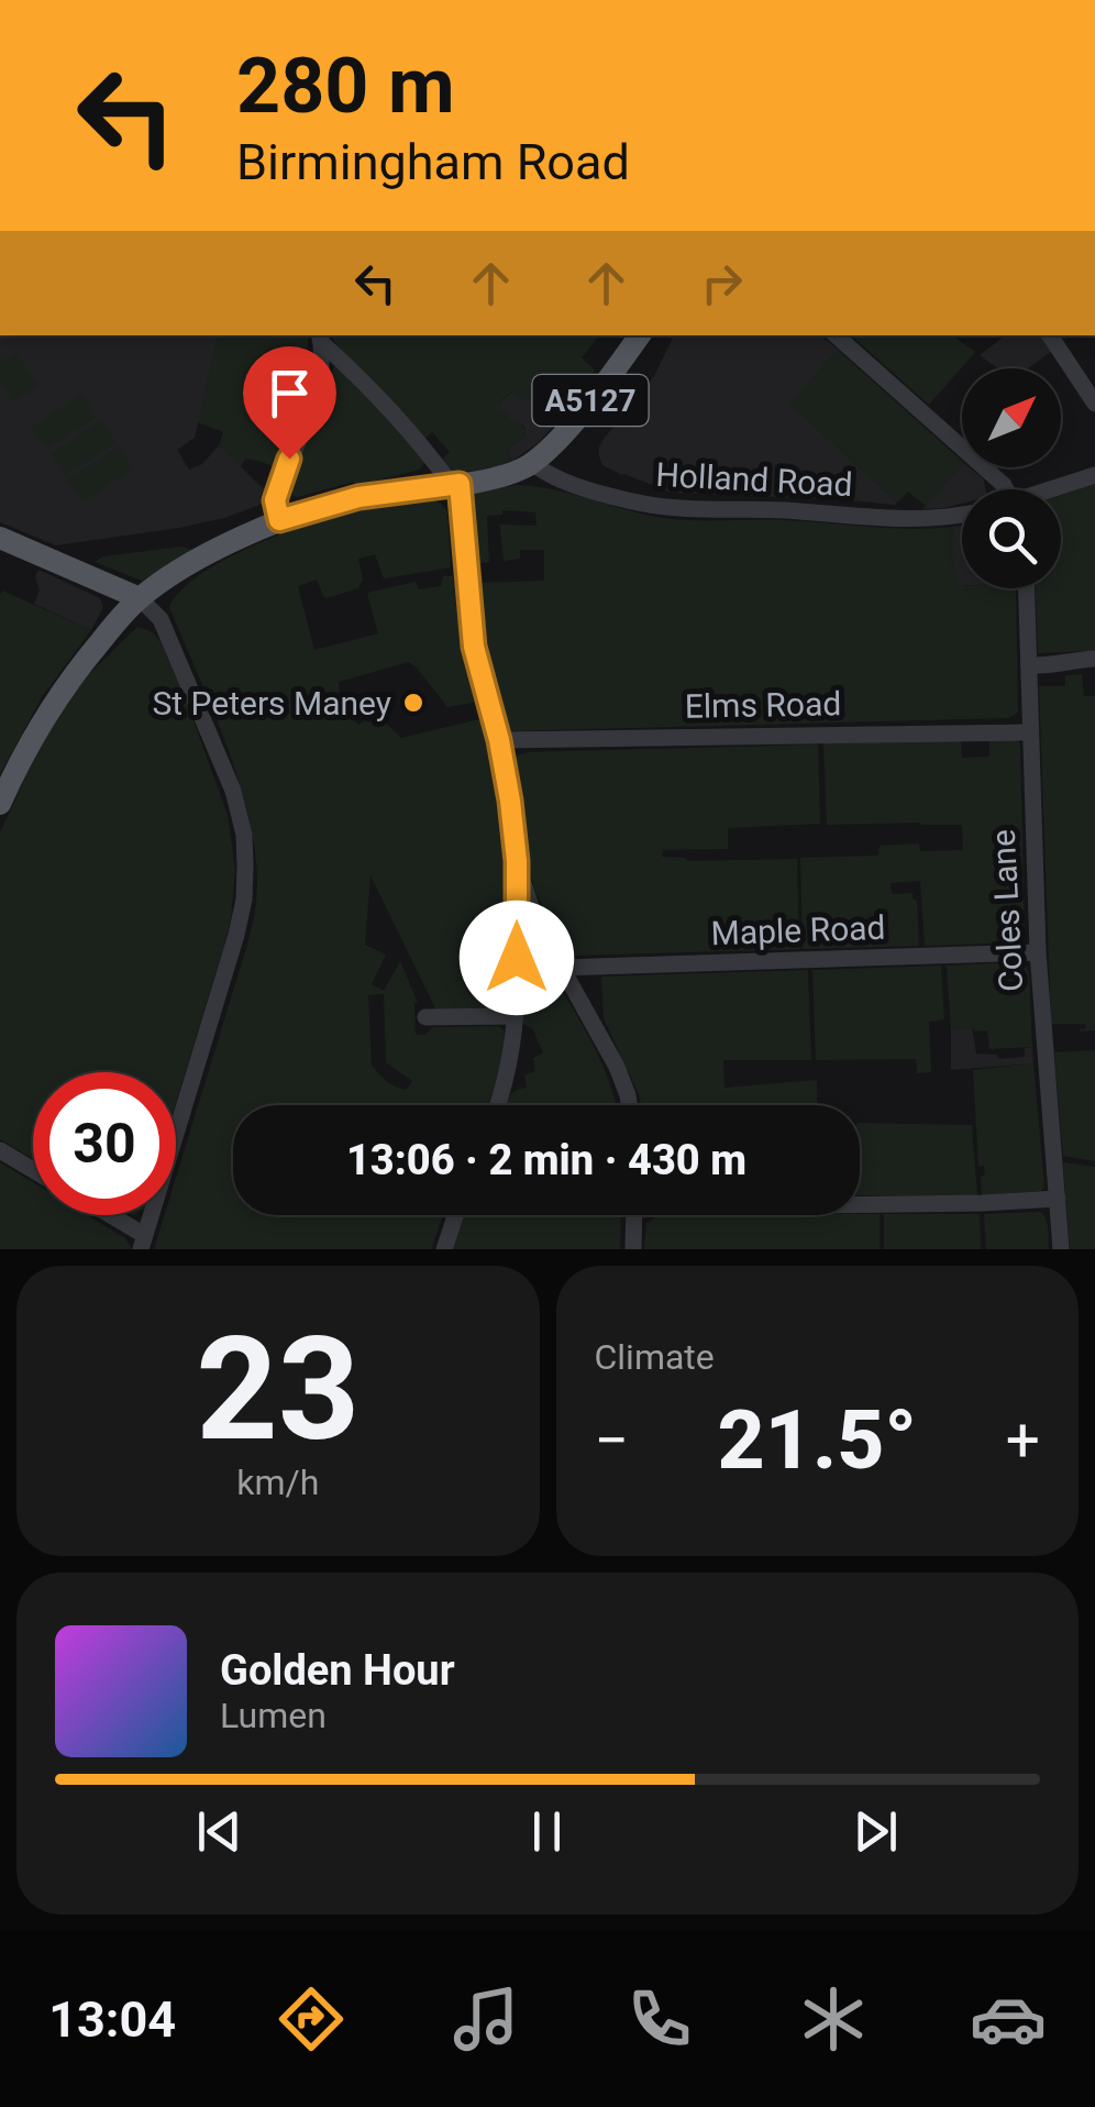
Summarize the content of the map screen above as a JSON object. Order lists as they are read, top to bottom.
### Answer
{
  "streets": {
    "main road": ["A5127"],
    "street": [
      "Holland Road",
      "Elms Road",
      "Coles Lane",
      "Maple Road"
    ]
  },
  "crossings": [
    ["A5127", "Holland Road"],
    ["Elms Road", "Coles Lane"],
    ["Coles Lane", "Maple Road"]
  ],
  "places": ["St Peters Maney"],
  "north": "top right",
  "page": {
    "turn": ["280 m", "Birmingham Road"],
    "limit": "30",
    "trip": "13:06 · 2 min · 430 m",
    "tile": [
      ["23", "km/h"],
      "Climate"
    ],
    "heat": ["−", "21.5°", "+"],
    "song": ["Golden Hour", "Lumen"],
    "tabs": "13:04"
  }
}
